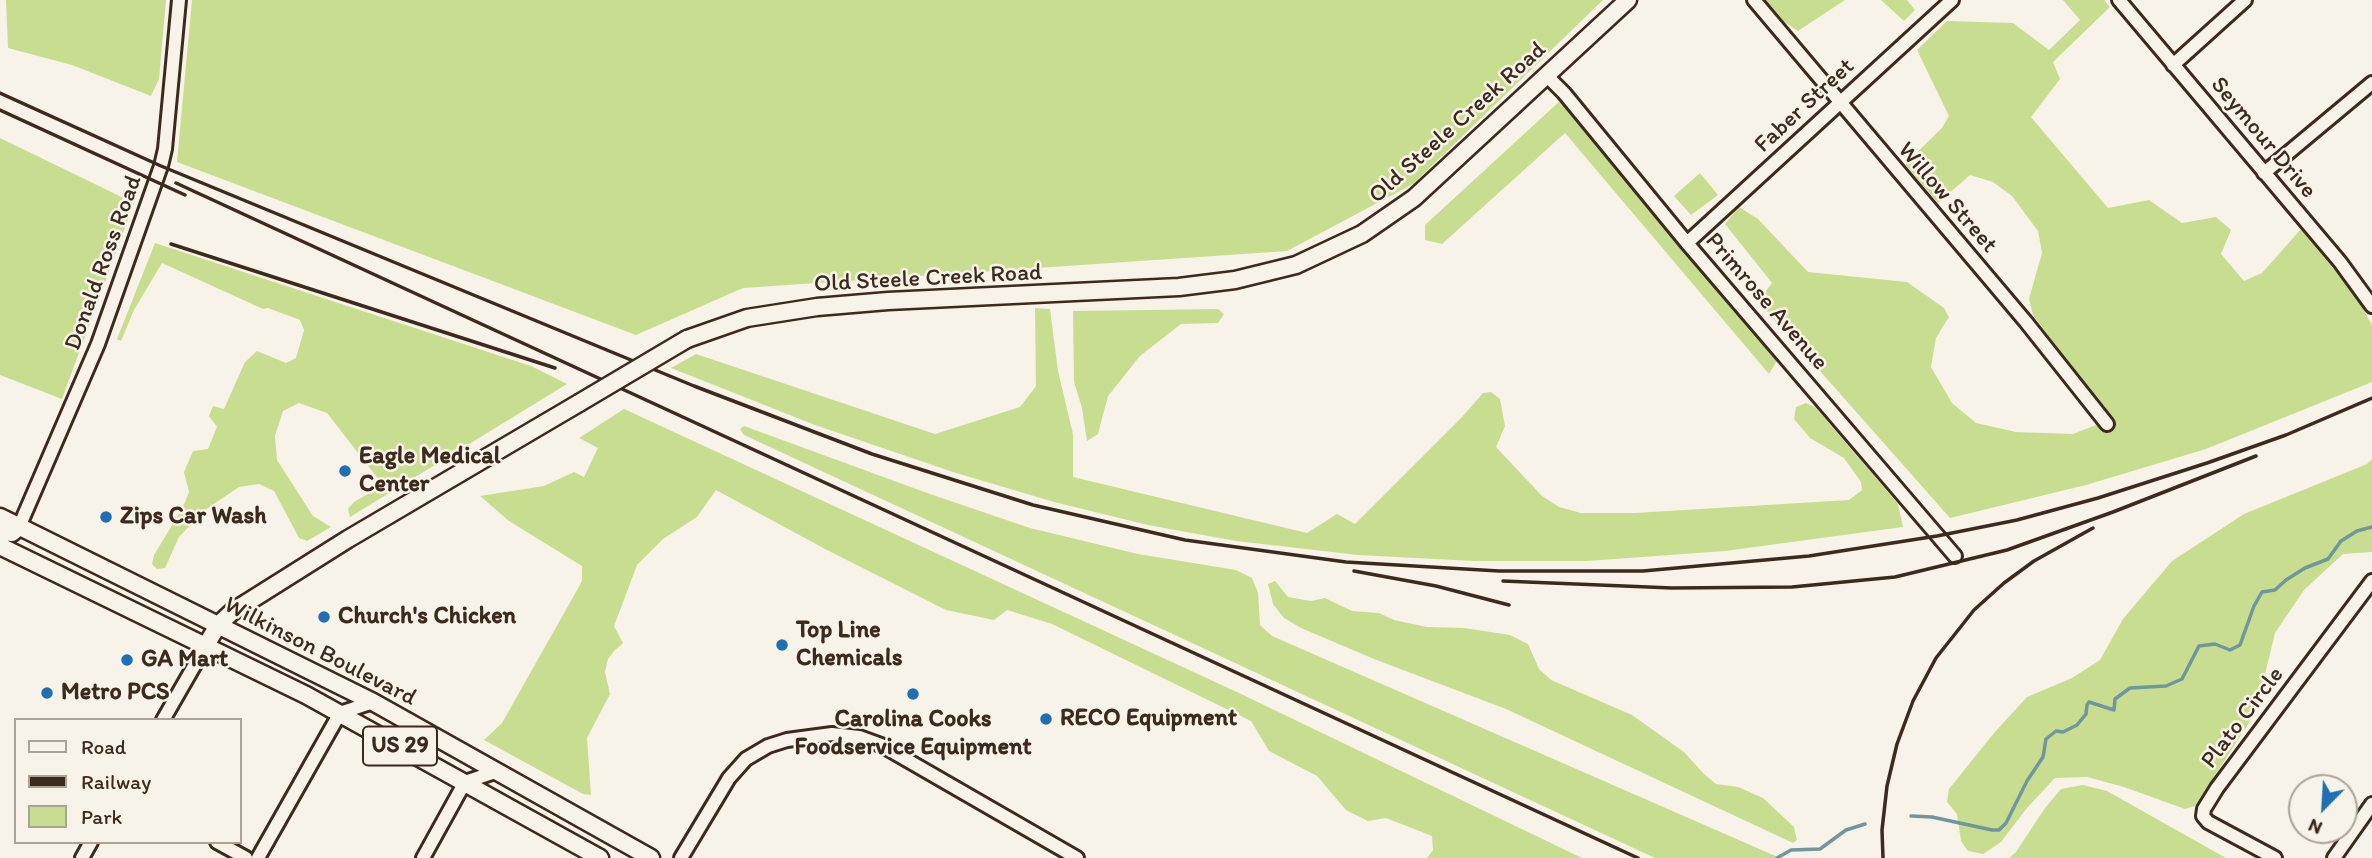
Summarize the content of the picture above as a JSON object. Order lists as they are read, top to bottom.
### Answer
{
  "streets": {
    "main road": ["Old Steele Creek Road", "Wilkinson Boulevard", "US 29"],
    "street": [
      "Faber Street",
      "Seymour Drive",
      "Willow Street",
      "Donald Ross Road",
      "Primrose Avenue",
      "Plato Circle"
    ]
  },
  "crossings": [
    ["Faber Street", "Willow Street"],
    ["Faber Street", "Primrose Avenue"],
    ["Old Steele Creek Road", "Primrose Avenue"],
    ["Old Steele Creek Road", "Wilkinson Boulevard"],
    ["Donald Ross Road", "Wilkinson Boulevard"]
  ],
  "places": [
    "Eagle Medical Center",
    "Zips Car Wash",
    "Church's Chicken",
    "Top Line Chemicals",
    "GA Mart",
    "Metro PCS",
    "Carolina Cooks Foodservice Equipment",
    "RECO Equipment"
  ],
  "legend": ["Road", "Railway", "Park"],
  "north": "bottom left"
}
